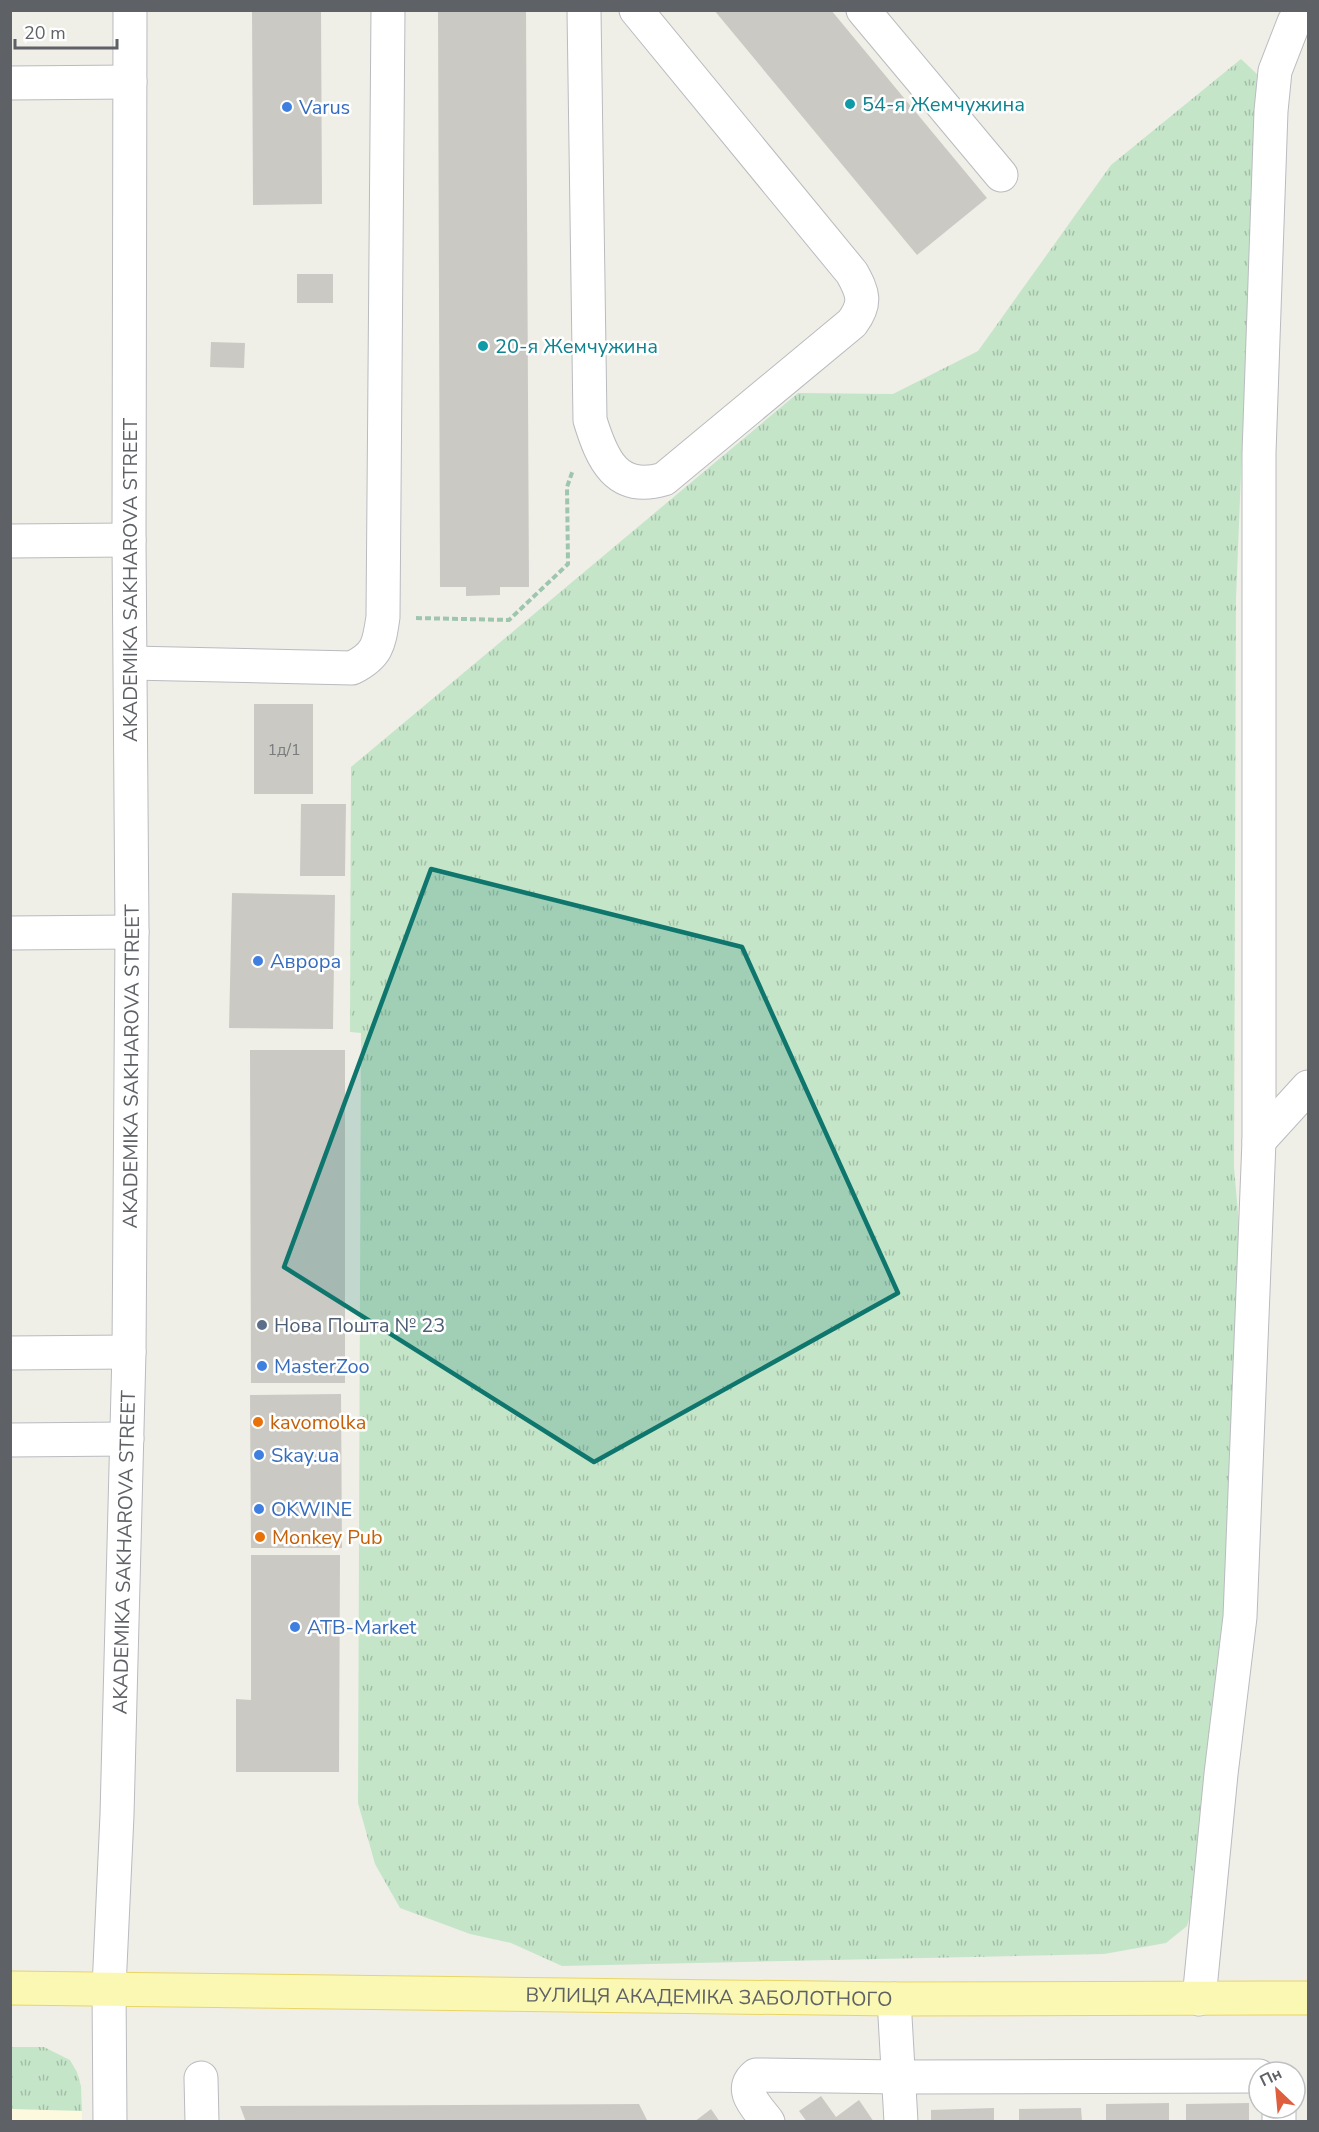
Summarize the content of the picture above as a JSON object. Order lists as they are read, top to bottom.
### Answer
{
  "streets": {
    "main road": ["ВУЛИЦЯ АКАДЕМІКА ЗАБОЛОТНОГО"],
    "street": ["AKADEMIKA SAKHAROVA STREET"]
  },
  "crossings": [
    ["AKADEMIKA SAKHAROVA STREET", "ВУЛИЦЯ АКАДЕМІКА ЗАБОЛОТНОГО"]
  ],
  "places": [
    "54-я Жемчужина",
    "Varus",
    "20-я Жемчужина",
    "Аврора",
    "Нова Пошта № 23",
    "MasterZoo",
    "kavomolka",
    "Skay.ua",
    "OKWINE",
    "Monkey Pub",
    "ATB-Market"
  ],
  "house_numbers": ["1д/1"],
  "scale_bar": "20 m",
  "north": "top left"
}
